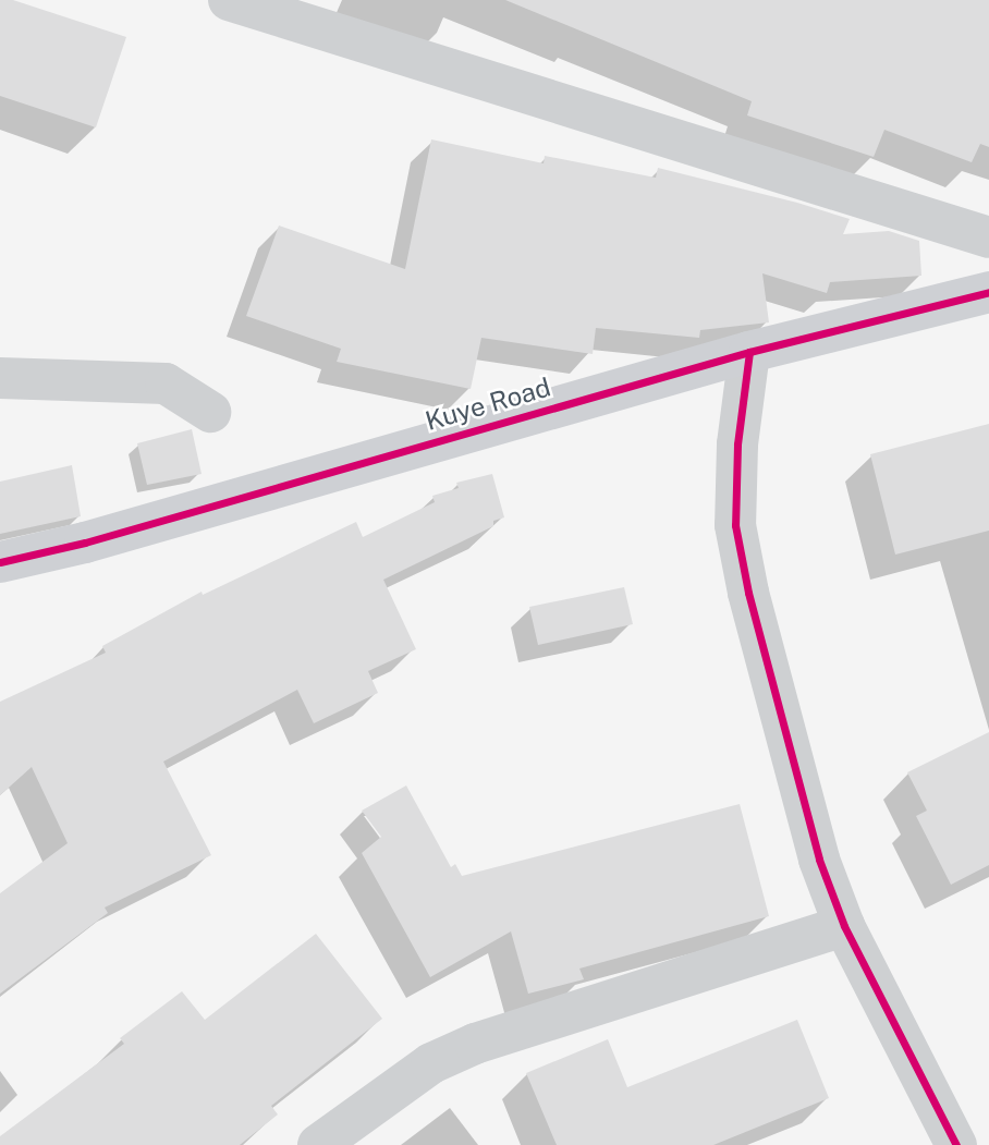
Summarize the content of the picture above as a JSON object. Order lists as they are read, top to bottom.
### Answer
{
  "streets": {
    "street": ["Kuye Road"]
  }
}
